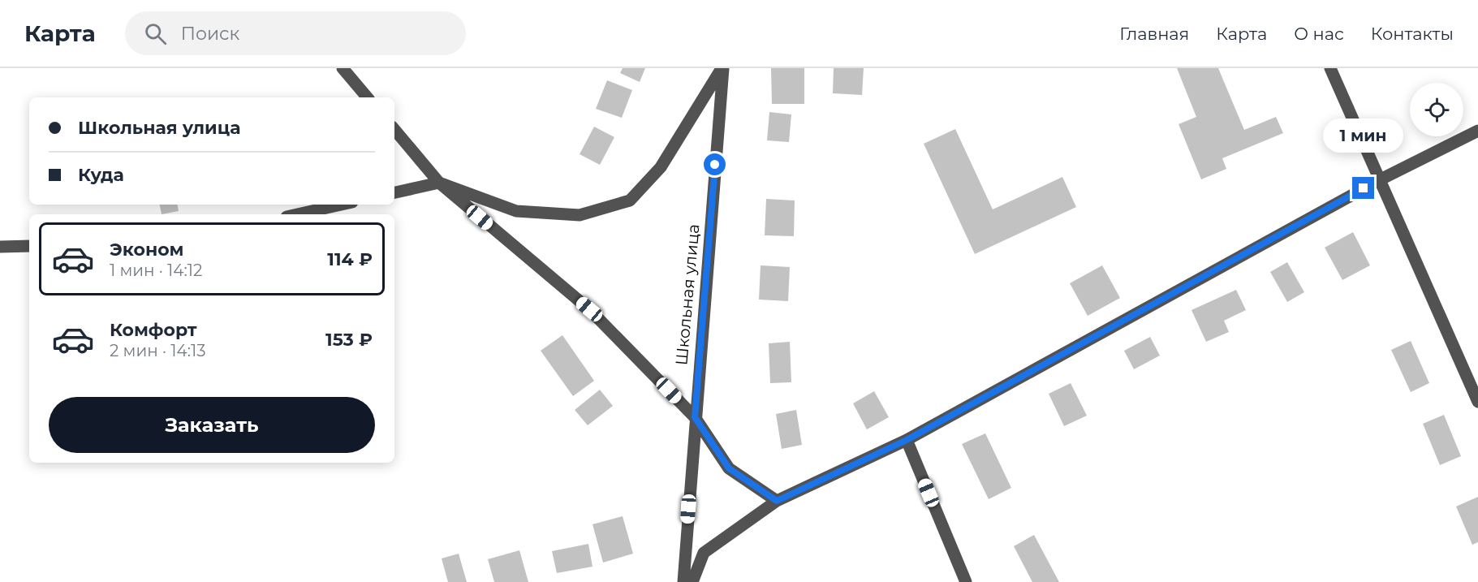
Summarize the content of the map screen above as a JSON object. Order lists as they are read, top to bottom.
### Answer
{
  "streets": {
    "street": ["Школьная улица"]
  },
  "page": {
    "header": "Карта",
    "search": "Поиск",
    "nav": [
      "Главная",
      "Карта",
      "О нас",
      "Контакты"
    ],
    "banner": ["Школьная улица", "Куда"],
    "bubble": "1 мин",
    "list": [
      {
        "name": "Эконом",
        "note": "1 мин · 14:12",
        "value": "114 ₽"
      },
      {
        "name": "Комфорт",
        "note": "2 мин · 14:13",
        "value": "153 ₽"
      }
    ],
    "buttons": "Заказать"
  }
}
